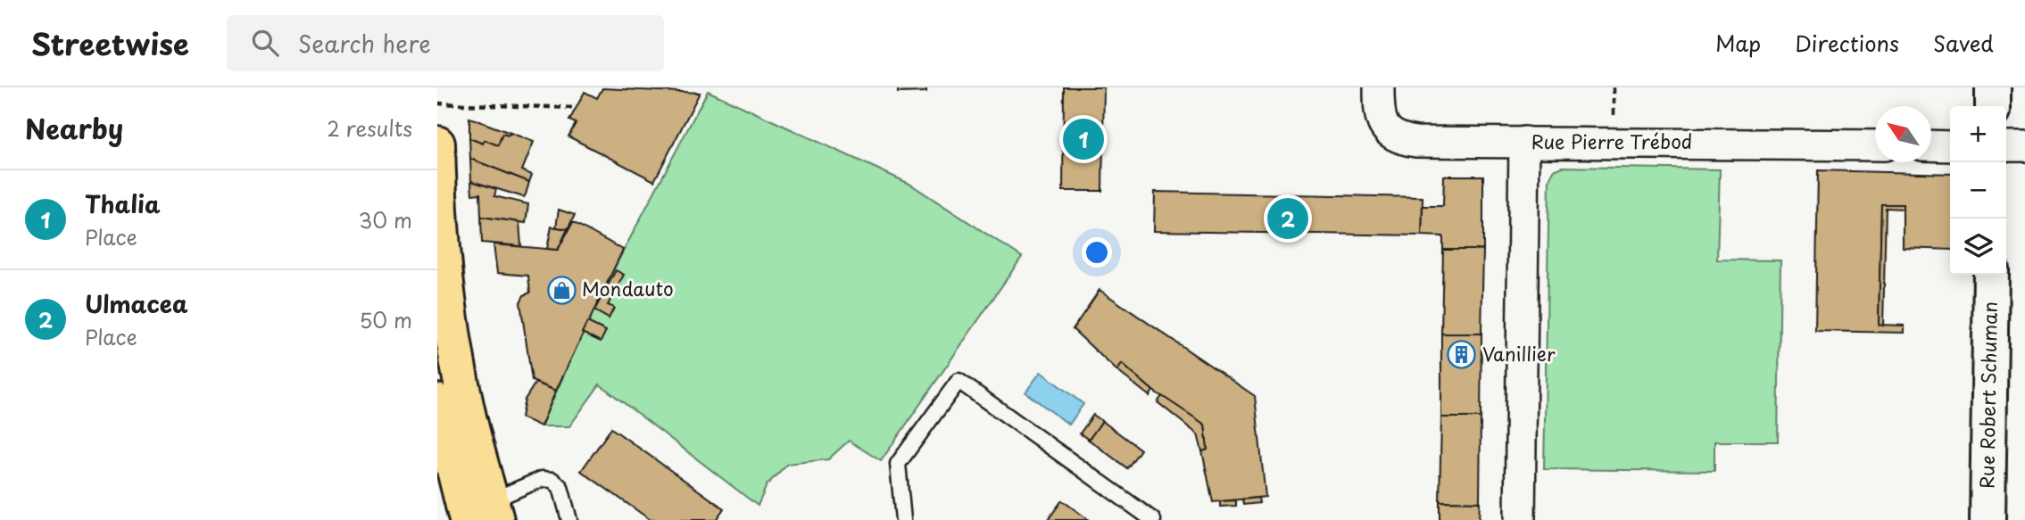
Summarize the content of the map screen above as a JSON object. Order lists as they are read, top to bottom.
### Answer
{
  "streets": {
    "street": ["Rue Pierre Trébod", "Rue Robert Schuman"]
  },
  "places": {
    "shop": ["Mondauto"],
    "building": ["Vanillier"]
  },
  "north": "top left",
  "page": {
    "header": "Streetwise",
    "search": "Search here",
    "nav": ["Map", "Directions", "Saved"],
    "heading": ["Nearby", "2 results"],
    "map_buttons": ["+", "−"],
    "pins": ["1", "2"],
    "list": [
      {
        "mark": "1",
        "name": "Thalia",
        "note": "Place",
        "value": "30 m"
      },
      {
        "mark": "2",
        "name": "Ulmacea",
        "note": "Place",
        "value": "50 m"
      }
    ]
  }
}
